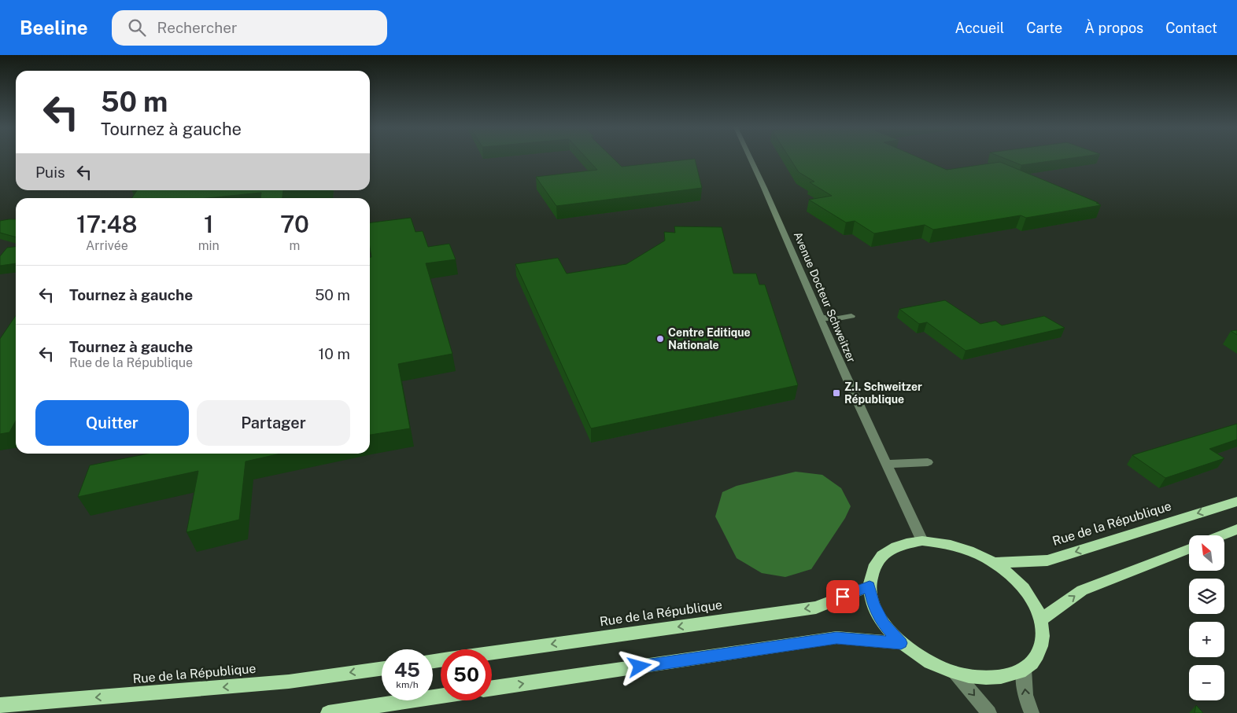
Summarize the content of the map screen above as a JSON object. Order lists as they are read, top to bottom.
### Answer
{
  "streets": {
    "main road": ["Rue de la République"],
    "street": ["Avenue Docteur Schweitzer"]
  },
  "places": {
    "other": ["Centre Editique Nationale"],
    "transit": ["Z.I. Schweitzer République"]
  },
  "north": "top left",
  "page": {
    "header": "Beeline",
    "search": "Rechercher",
    "nav": [
      "Accueil",
      "Carte",
      "À propos",
      "Contact"
    ],
    "turn": ["50 m", "Tournez à gauche"],
    "then": "Puis",
    "eta": [
      "17:48",
      "Arrivée",
      "1",
      "min",
      "70",
      "m"
    ],
    "list": [
      {
        "name": "Tournez à gauche",
        "value": "50 m"
      },
      {
        "name": "Tournez à gauche",
        "note": "Rue de la République",
        "value": "10 m"
      }
    ],
    "buttons": ["Quitter", "Partager"],
    "map_buttons": ["+", "−"],
    "speed": "45 km/h",
    "limit": "50"
  }
}
